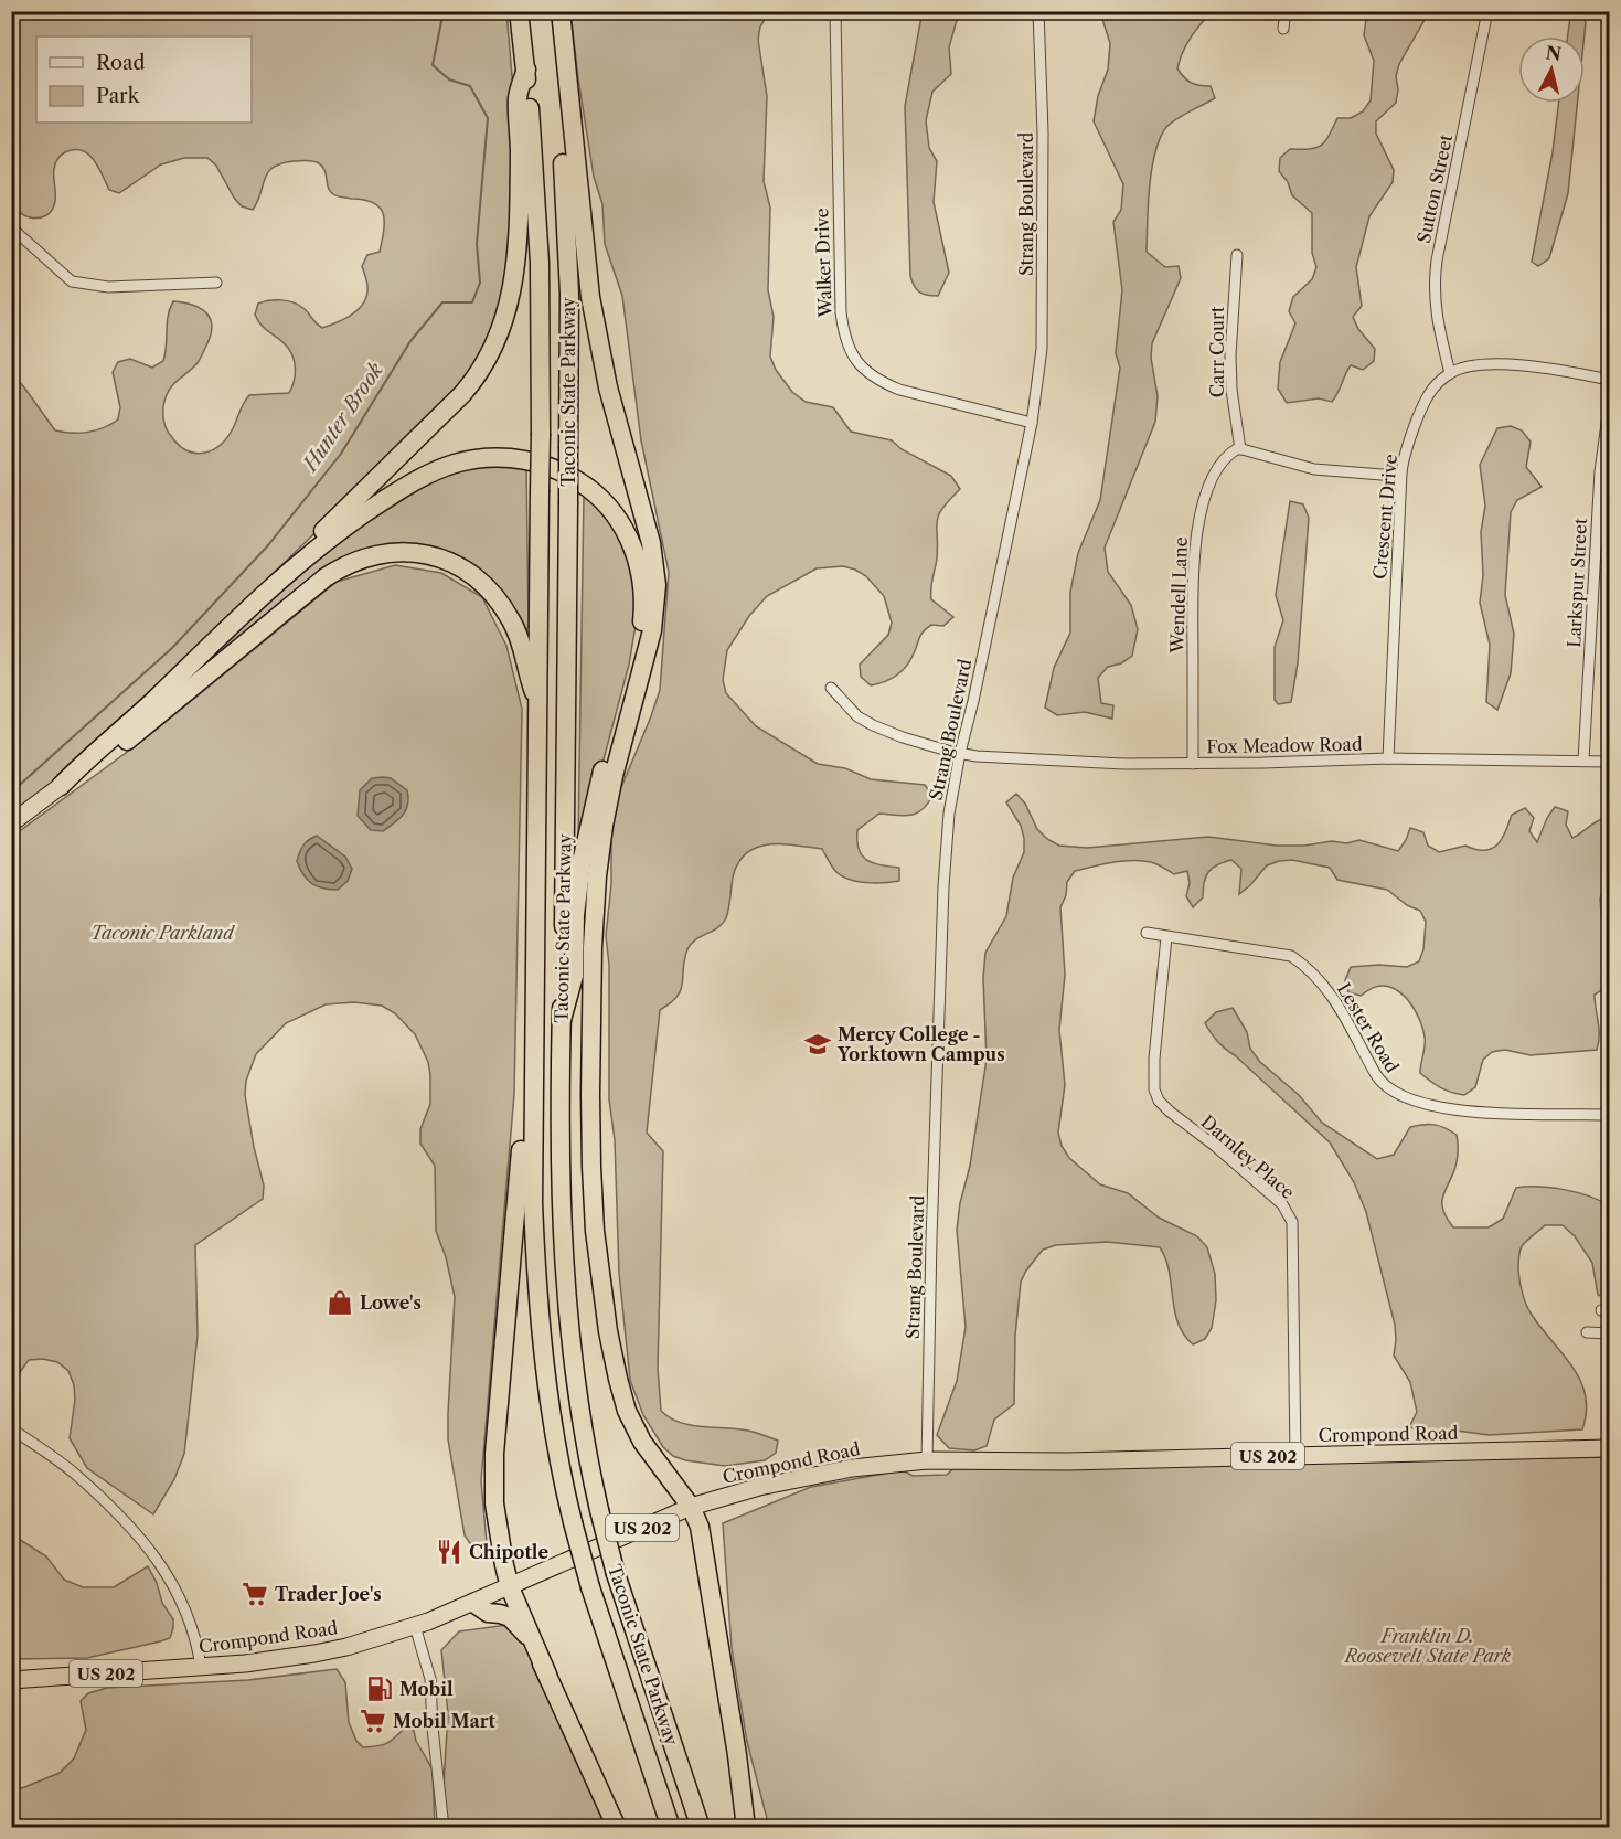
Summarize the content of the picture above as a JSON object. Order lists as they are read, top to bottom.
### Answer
{
  "streets": {
    "highway": ["Taconic State Parkway", "Crompond Road", "US 202"],
    "street": [
      "Sutton Street",
      "Strang Boulevard",
      "Walker Drive",
      "Carr Court",
      "Crescent Drive",
      "Larkspur Street",
      "Wendell Lane",
      "Fox Meadow Road",
      "Lester Road",
      "Darnley Place"
    ]
  },
  "crossings": [
    ["Sutton Street", "Crescent Drive"],
    ["Strang Boulevard", "Walker Drive"],
    ["Strang Boulevard", "Fox Meadow Road"],
    ["Strang Boulevard", "Crompond Road"],
    ["Carr Court", "Wendell Lane"],
    ["Crescent Drive", "Fox Meadow Road"],
    ["Larkspur Street", "Fox Meadow Road"],
    ["Wendell Lane", "Fox Meadow Road"],
    ["Lester Road", "Darnley Place"],
    ["Darnley Place", "Crompond Road"]
  ],
  "water": ["Hunter Brook"],
  "parks": ["Taconic Parkland", "Franklin D. Roosevelt State Park"],
  "places": {
    "school or university": ["Mercy College - Yorktown Campus"],
    "shop": ["Lowe's"],
    "restaurant": ["Chipotle"],
    "supermarket": ["Trader Joe's", "Mobil Mart"],
    "fuel station": ["Mobil"]
  },
  "legend": ["Road", "Park"],
  "north": "top"
}
